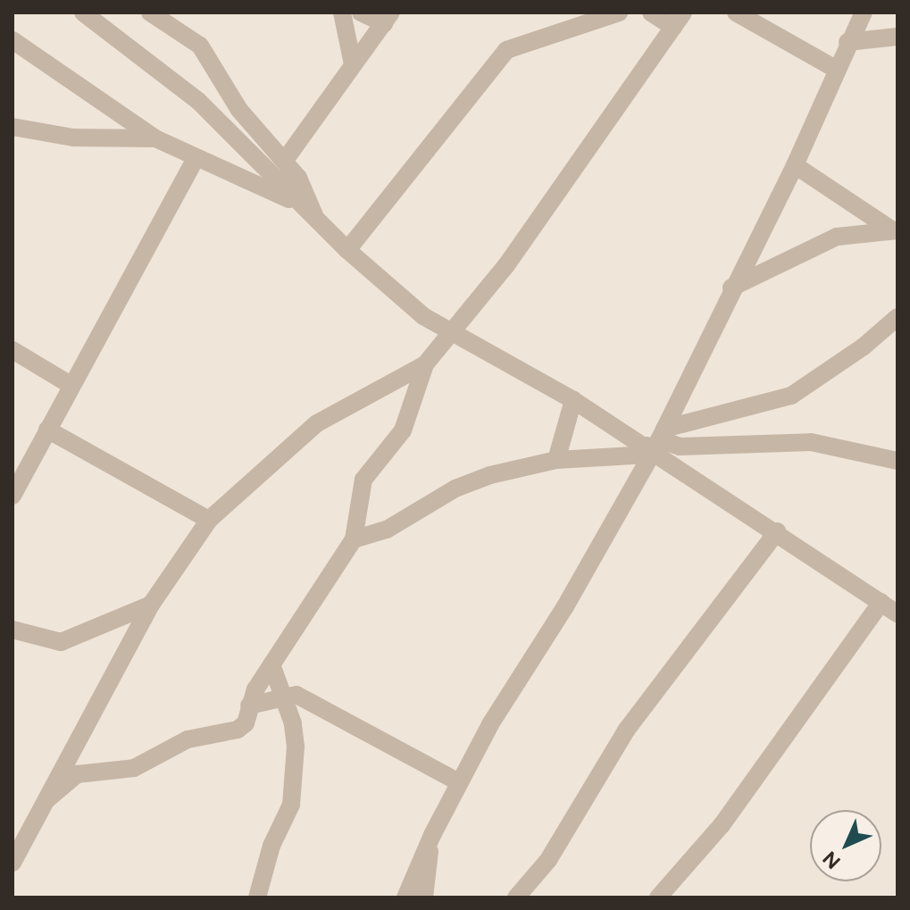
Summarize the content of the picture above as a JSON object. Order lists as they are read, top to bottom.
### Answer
{
  "north": "bottom left"
}
